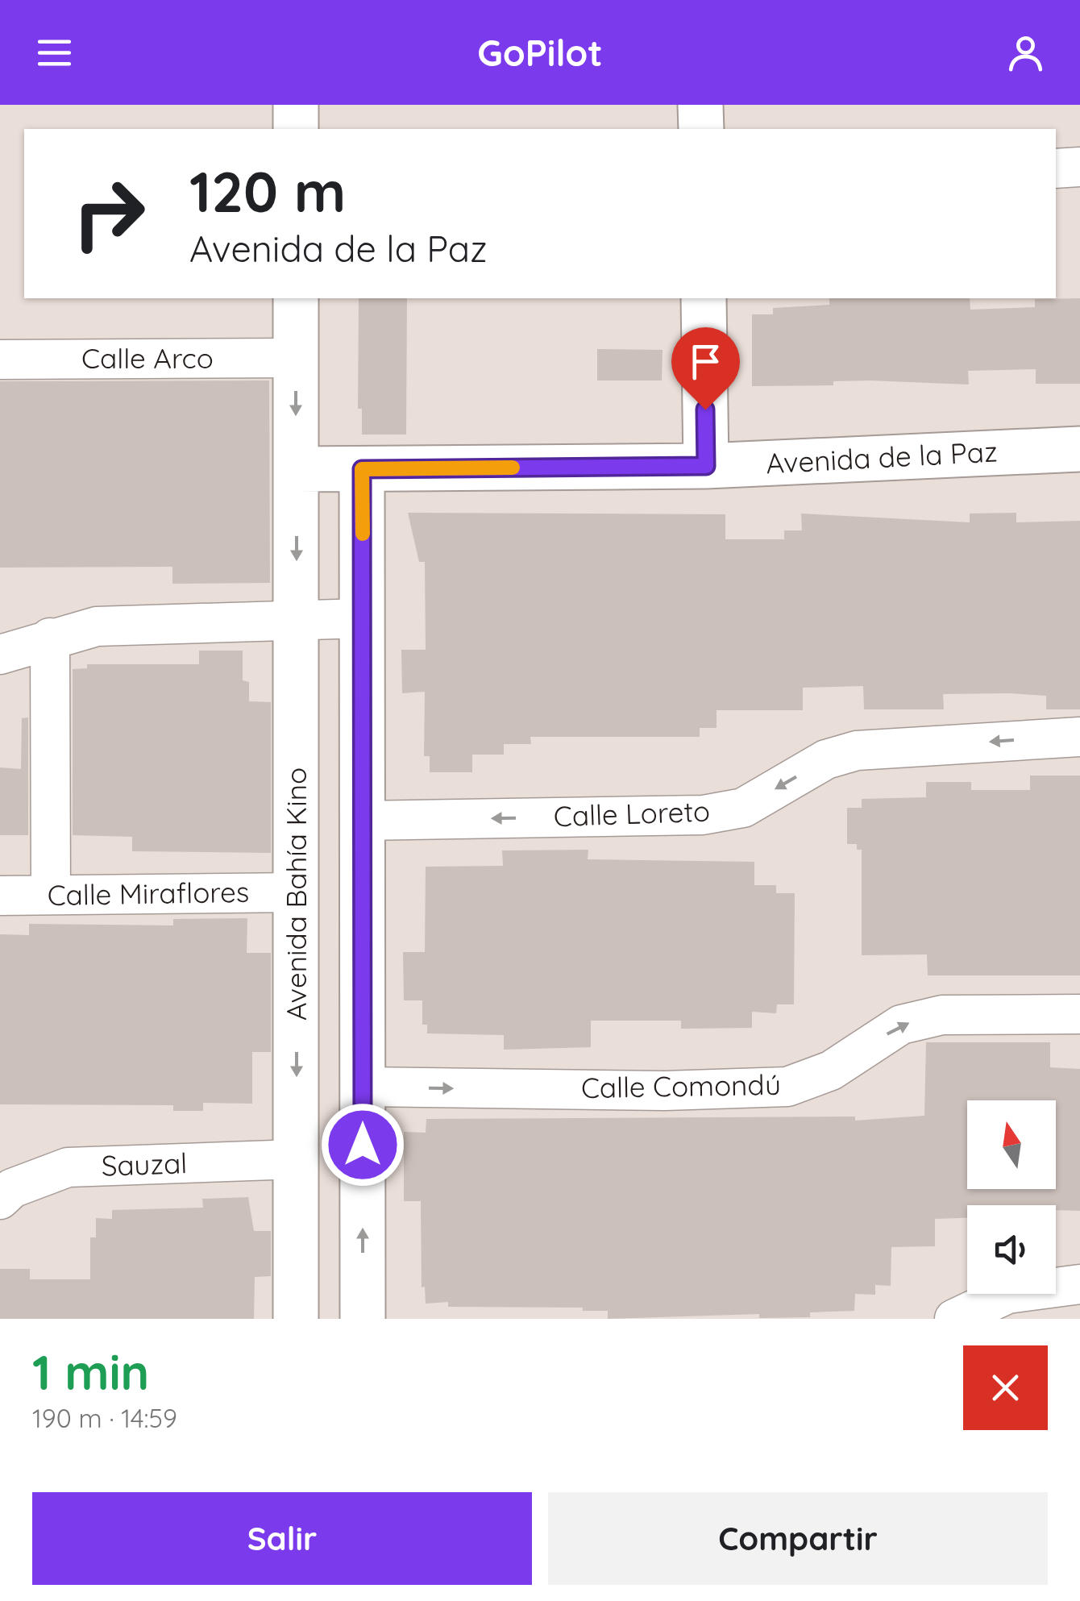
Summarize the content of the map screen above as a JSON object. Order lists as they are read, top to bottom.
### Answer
{
  "streets": {
    "street": [
      "Calle Arco",
      "Avenida de la Paz",
      "Calle Loreto",
      "Calle Miraflores",
      "Avenida Bahía Kino",
      "Calle Comondú",
      "Sauzal"
    ]
  },
  "crossings": [
    ["Calle Arco", "Avenida Bahía Kino"],
    ["Avenida de la Paz", "Avenida Bahía Kino"],
    ["Calle Miraflores", "Avenida Bahía Kino"],
    ["Avenida Bahía Kino", "Sauzal"]
  ],
  "one_way": ["Calle Loreto", "Calle Comondú"],
  "north": "top",
  "page": {
    "header": "GoPilot",
    "turn": ["120 m", "Avenida de la Paz"],
    "heading": ["1 min", "190 m · 14:59"],
    "buttons": ["Salir", "Compartir"]
  }
}
